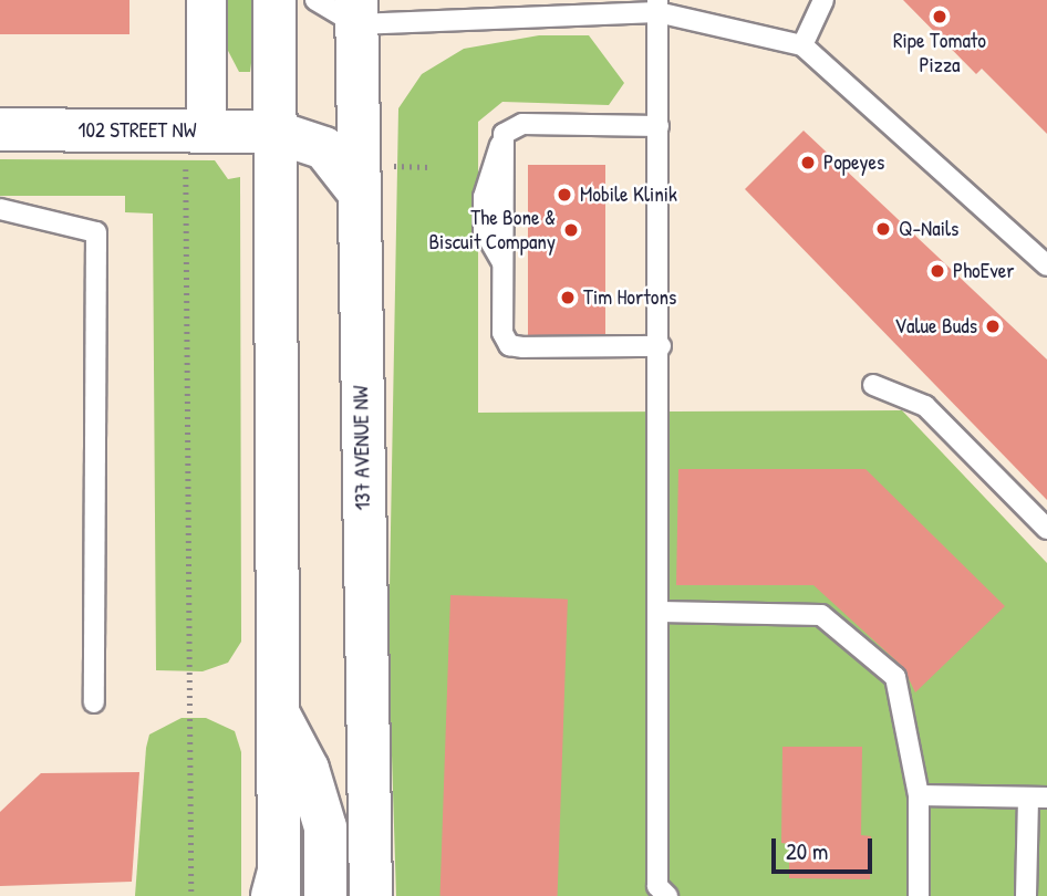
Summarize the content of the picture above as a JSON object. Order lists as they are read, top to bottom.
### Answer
{
  "streets": {
    "main road": ["102 STREET NW", "137 AVENUE NW"]
  },
  "crossings": [
    ["102 STREET NW", "137 AVENUE NW"]
  ],
  "places": [
    "Ripe Tomato Pizza",
    "Popeyes",
    "Mobile Klinik",
    "Q-Nails",
    "The Bone & Biscuit Company",
    "PhoEver",
    "Tim Hortons",
    "Value Buds"
  ],
  "scale_bar": "20 m"
}
